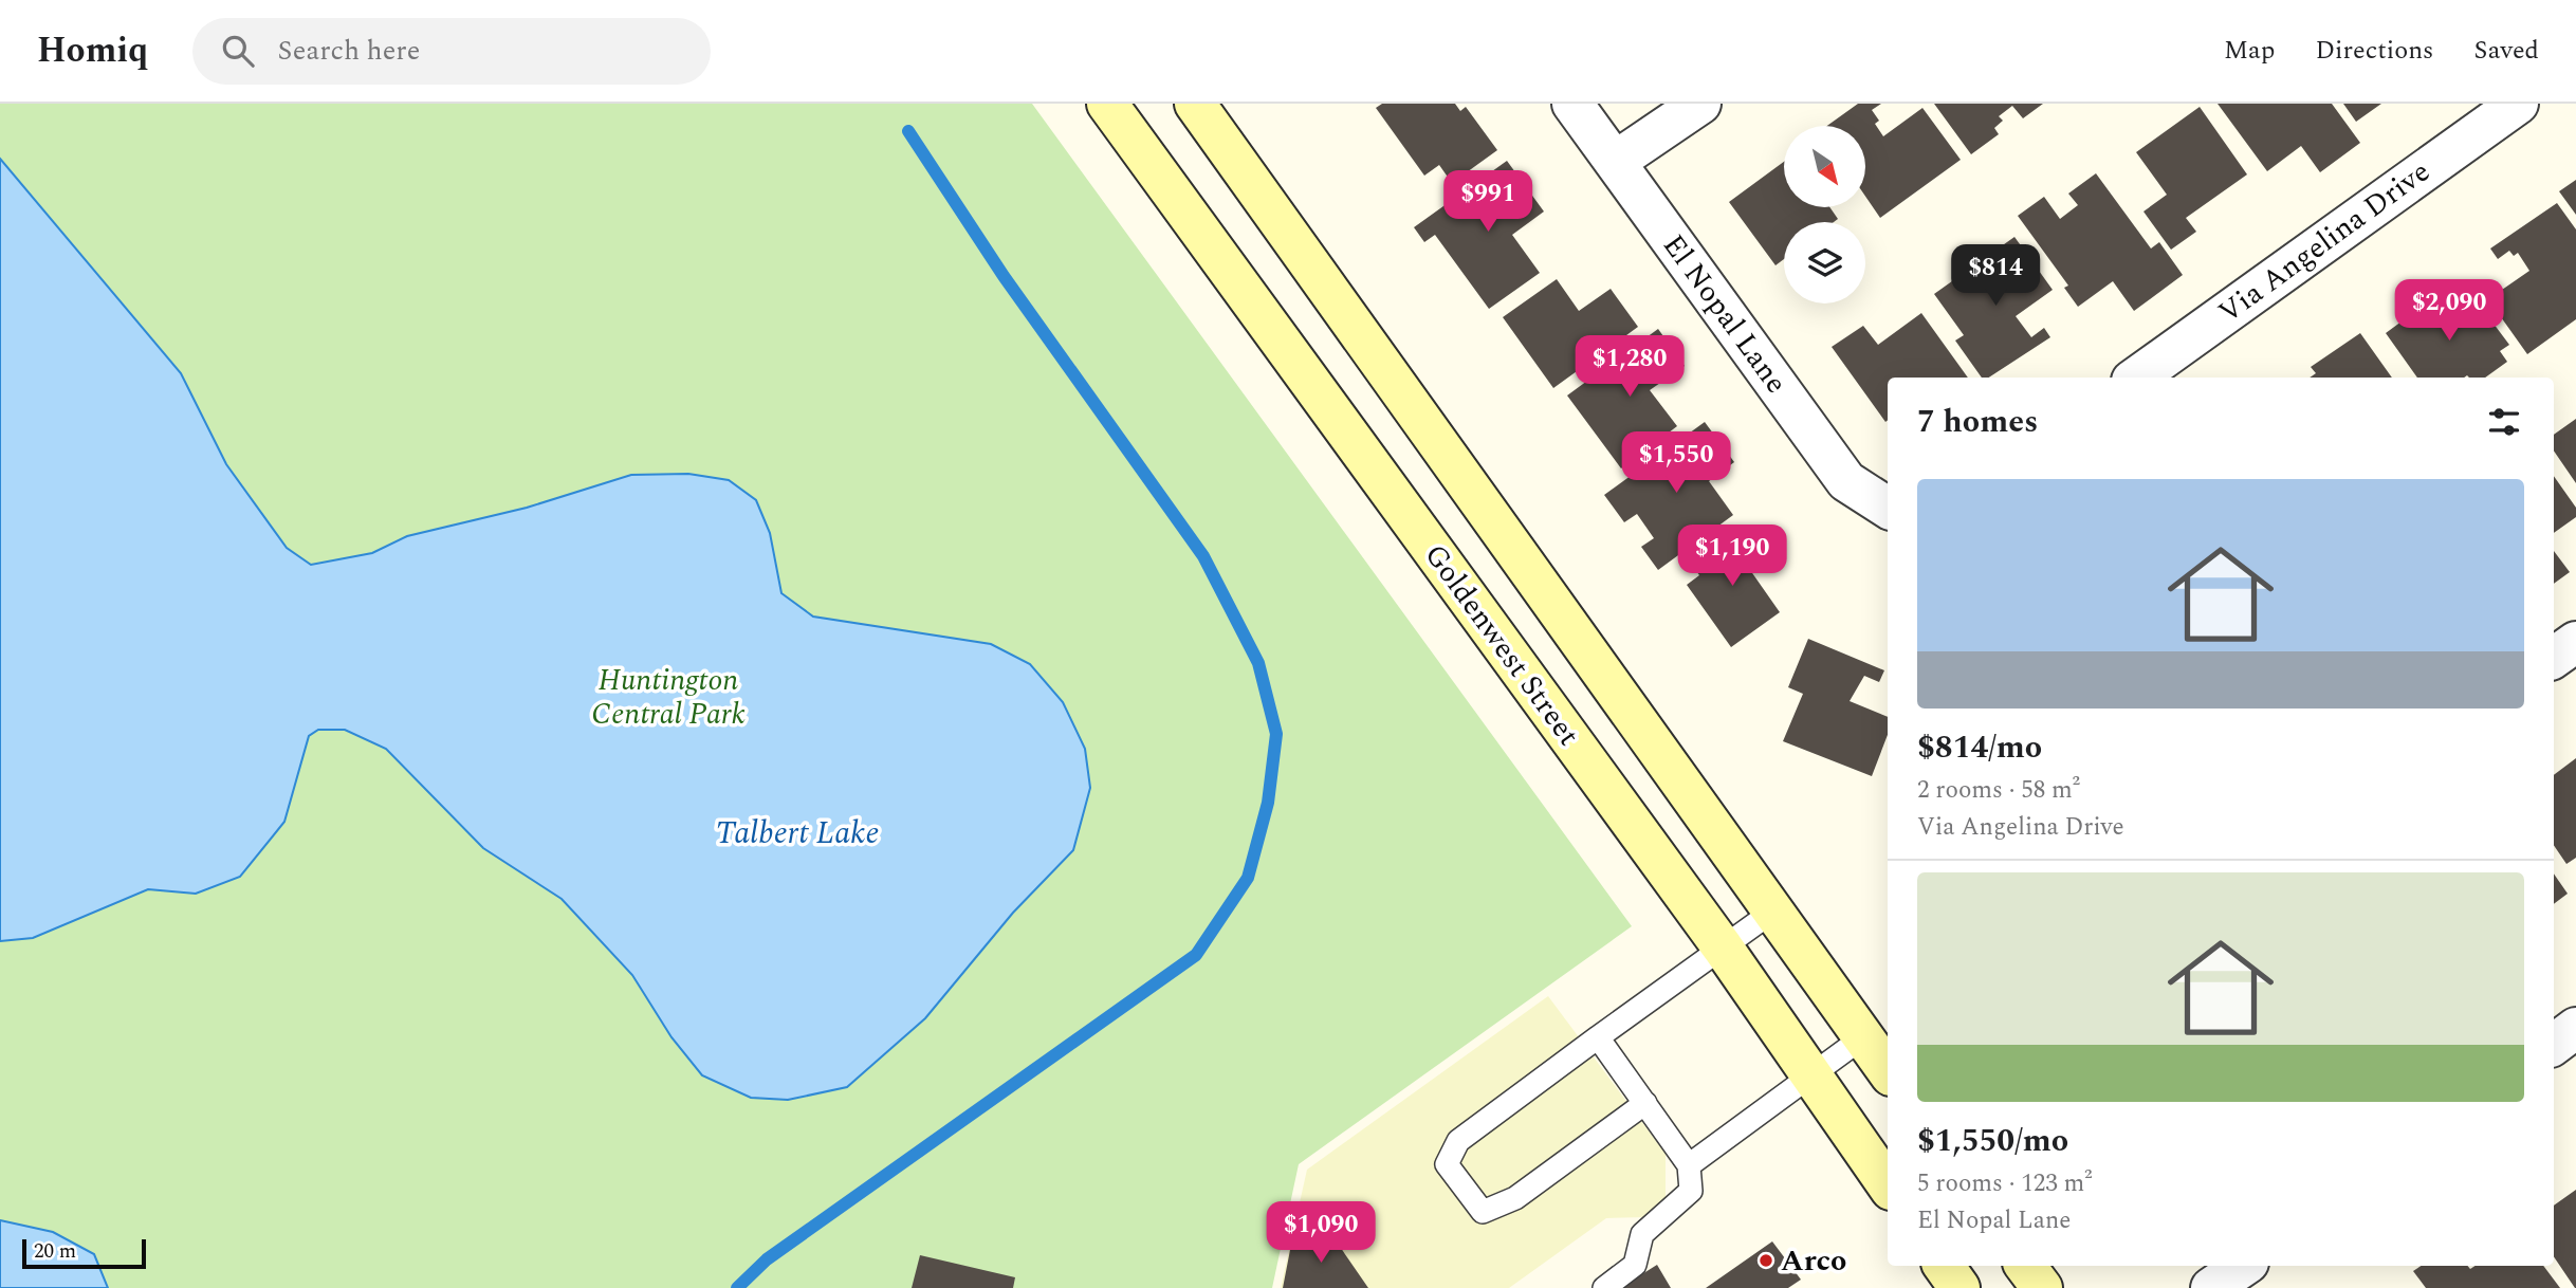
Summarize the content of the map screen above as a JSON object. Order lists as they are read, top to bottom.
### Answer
{
  "streets": {
    "main road": ["Goldenwest Street"],
    "street": ["Via Angelina Drive", "El Nopal Lane"]
  },
  "water": ["Talbert Lake"],
  "parks": ["Huntington Central Park"],
  "places": ["Arco"],
  "scale_bar": "20 m",
  "north": "bottom right",
  "page": {
    "header": "Homiq",
    "search": "Search here",
    "nav": ["Map", "Directions", "Saved"],
    "price": [
      "$991",
      "$814",
      "$2,090",
      "$1,280",
      "$1,550",
      "$1,190",
      "$1,090"
    ],
    "heading": "7 homes",
    "list": [
      {
        "name": "$814/mo",
        "note": "2 rooms · 58 m² · Via Angelina Drive"
      },
      {
        "name": "$1,550/mo",
        "note": "5 rooms · 123 m² · El Nopal Lane"
      }
    ],
    "scale": "20 m"
  }
}
